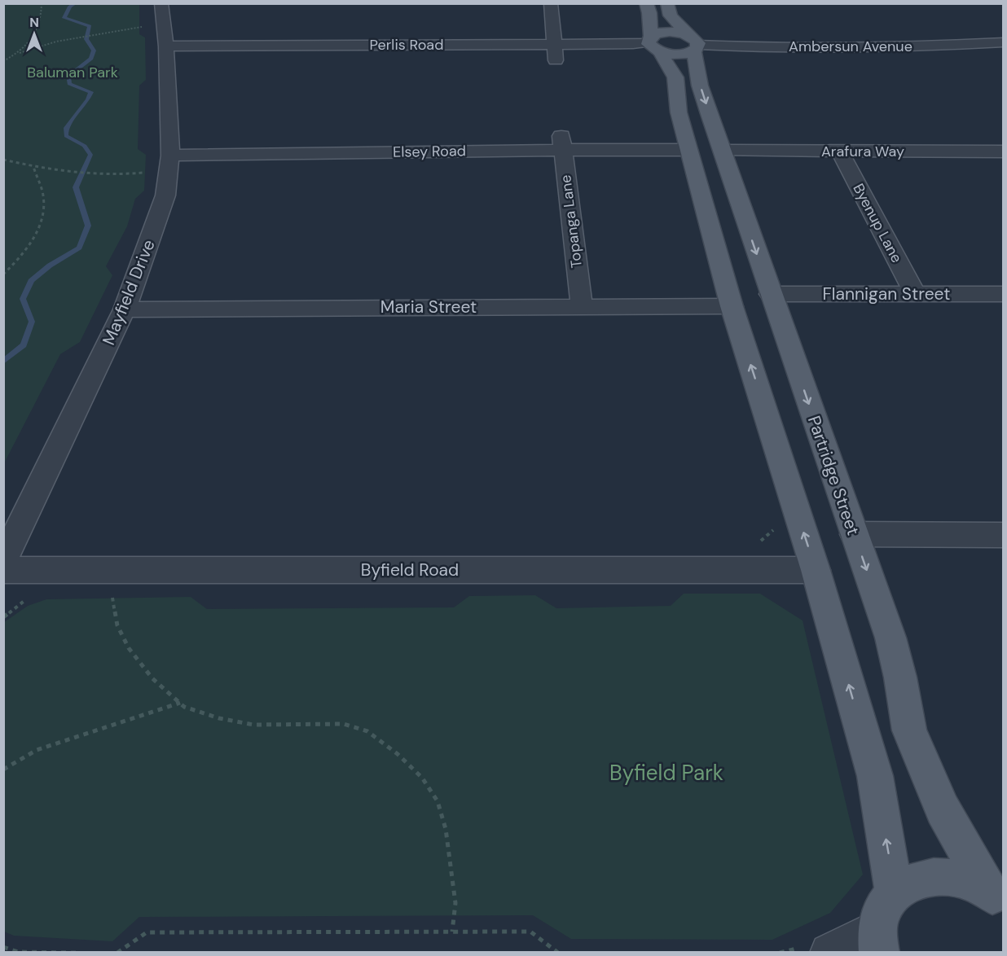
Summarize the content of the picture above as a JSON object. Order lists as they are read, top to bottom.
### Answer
{
  "streets": {
    "main road": ["Partridge Street"],
    "street": [
      "Perlis Road",
      "Ambersun Avenue",
      "Elsey Road",
      "Arafura Way",
      "Topanga Lane",
      "Byenup Lane",
      "Mayfield Drive",
      "Flannigan Street",
      "Maria Street",
      "Byfield Road"
    ]
  },
  "crossings": [
    ["Perlis Road", "Mayfield Drive"],
    ["Ambersun Avenue", "Partridge Street"],
    ["Elsey Road", "Topanga Lane"],
    ["Elsey Road", "Mayfield Drive"],
    ["Arafura Way", "Byenup Lane"],
    ["Arafura Way", "Partridge Street"],
    ["Topanga Lane", "Maria Street"],
    ["Byenup Lane", "Flannigan Street"],
    ["Mayfield Drive", "Maria Street"],
    ["Flannigan Street", "Partridge Street"]
  ],
  "parks": ["Baluman Park", "Byfield Park"],
  "north": "top"
}
